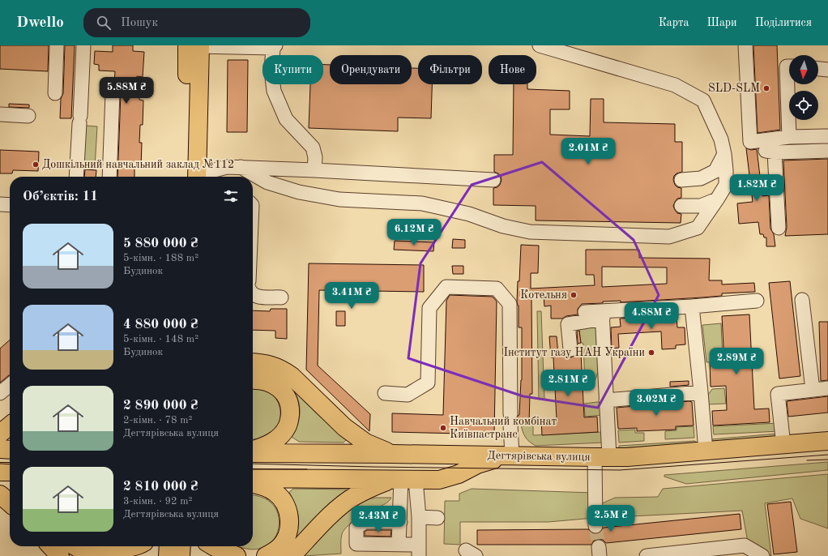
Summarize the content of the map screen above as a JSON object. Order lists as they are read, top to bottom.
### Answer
{
  "streets": {
    "main road": ["Дегтярівська вулиця"]
  },
  "places": [
    "SLD-SLM",
    "Дошкільний навчальний заклад №112",
    "Котельня",
    "Інститут газу НАН України",
    "Навчальний комбінат Київпастранс"
  ],
  "north": "bottom",
  "page": {
    "header": "Dwello",
    "search": "Пошук",
    "nav": ["Карта", "Шари", "Поділитися"],
    "chip": [
      "Купити",
      "Орендувати",
      "Фільтри",
      "Нове"
    ],
    "price": [
      "5.88M ₴",
      "2.01M ₴",
      "1.82M ₴",
      "6.12M ₴",
      "3.41M ₴",
      "4.88M ₴",
      "2.89M ₴",
      "2.81M ₴",
      "3.02M ₴",
      "2.5M ₴",
      "2.43M ₴"
    ],
    "heading": "Об’єктів: 11",
    "list": [
      {
        "name": "5 880 000 ₴",
        "note": "5-кімн. · 188 m² · Будинок"
      },
      {
        "name": "4 880 000 ₴",
        "note": "5-кімн. · 148 m² · Будинок"
      },
      {
        "name": "2 890 000 ₴",
        "note": "2-кімн. · 78 m² · Дегтярівська вулиця"
      },
      {
        "name": "2 810 000 ₴",
        "note": "3-кімн. · 92 m² · Дегтярівська вулиця"
      }
    ]
  }
}
